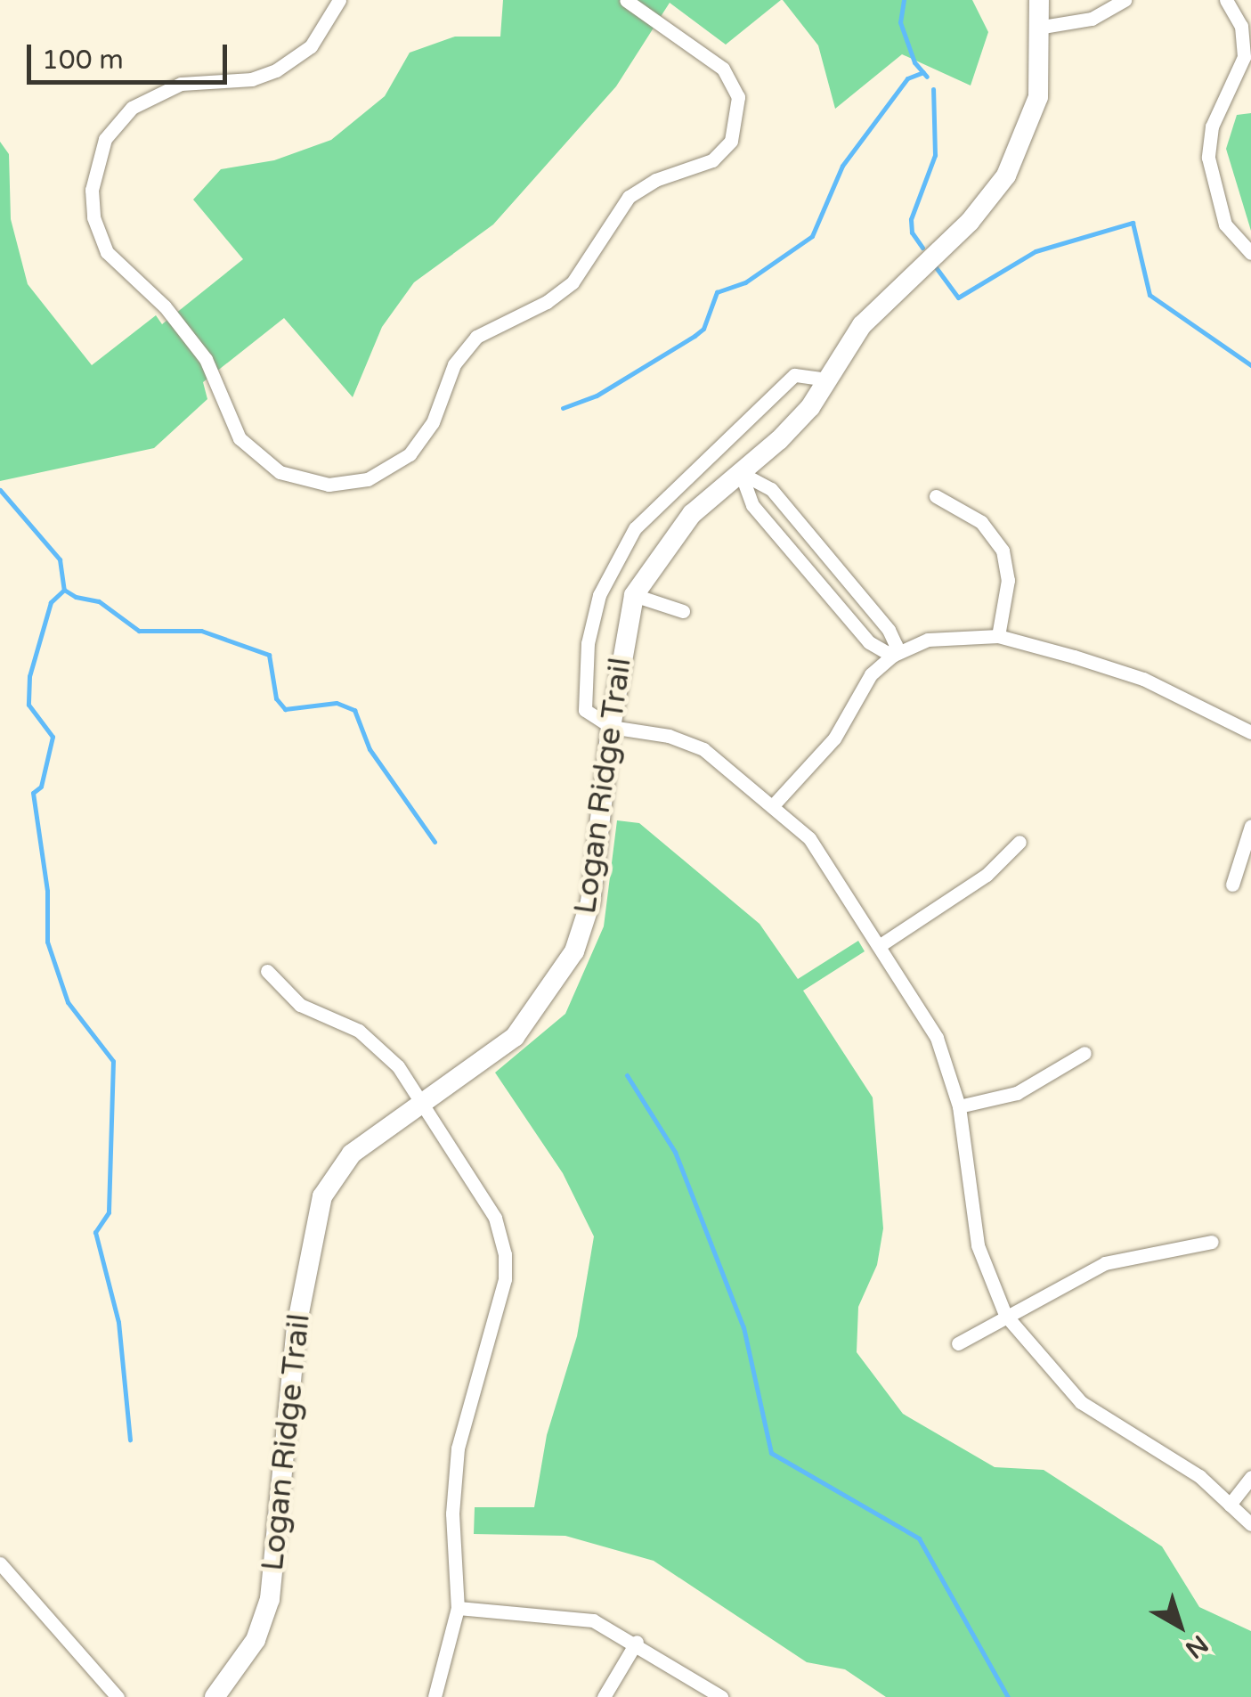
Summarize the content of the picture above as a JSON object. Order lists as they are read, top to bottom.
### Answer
{
  "streets": {
    "street": ["Logan Ridge Trail"]
  },
  "scale_bar": "100 m",
  "north": "bottom right"
}
